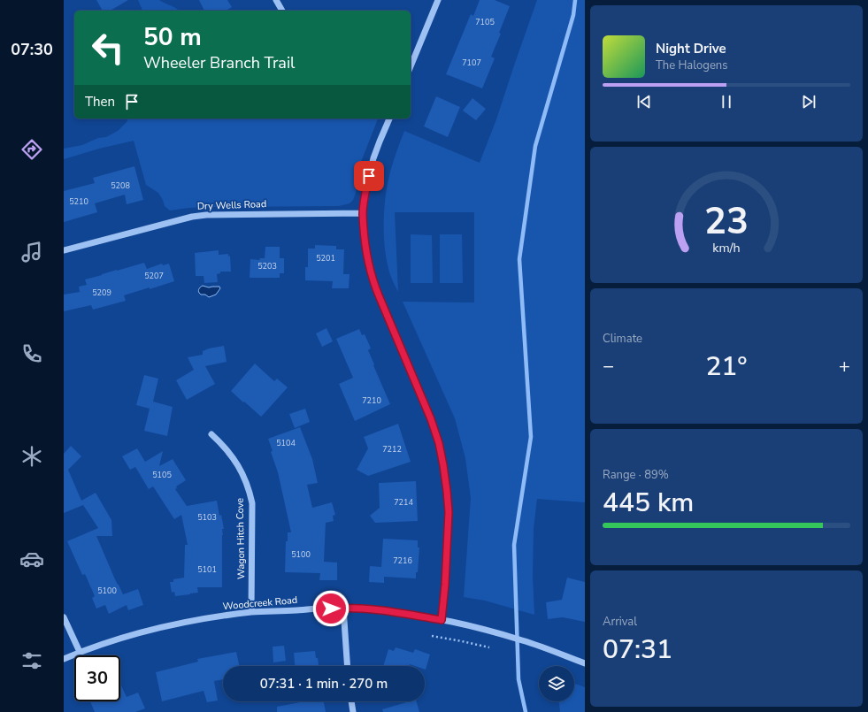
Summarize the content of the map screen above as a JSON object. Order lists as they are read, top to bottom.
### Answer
{
  "streets": {
    "street": ["Dry Wells Road", "Wagon Hitch Cove", "Woodcreek Road"]
  },
  "crossings": [
    ["Wagon Hitch Cove", "Woodcreek Road"]
  ],
  "house_numbers": [
    "7105",
    "7107",
    "5208",
    "5210",
    "5201",
    "5203",
    "5207",
    "5209",
    "7210",
    "5104",
    "7212",
    "5105",
    "7214",
    "5103",
    "5100",
    "7216",
    "5101",
    "5100"
  ],
  "page": {
    "tabs": "07:30",
    "turn": ["50 m", "Wheeler Branch Trail"],
    "song": ["Night Drive", "The Halogens"],
    "then": "Then",
    "tile": [
      "Climate",
      ["Range · 89%", "445 km"],
      ["Arrival", "07:31"]
    ],
    "heat": ["−", "21°", "+"],
    "limit": "30",
    "trip": "07:31 · 1 min · 270 m",
    "gauge": ["23", "km/h"]
  }
}
